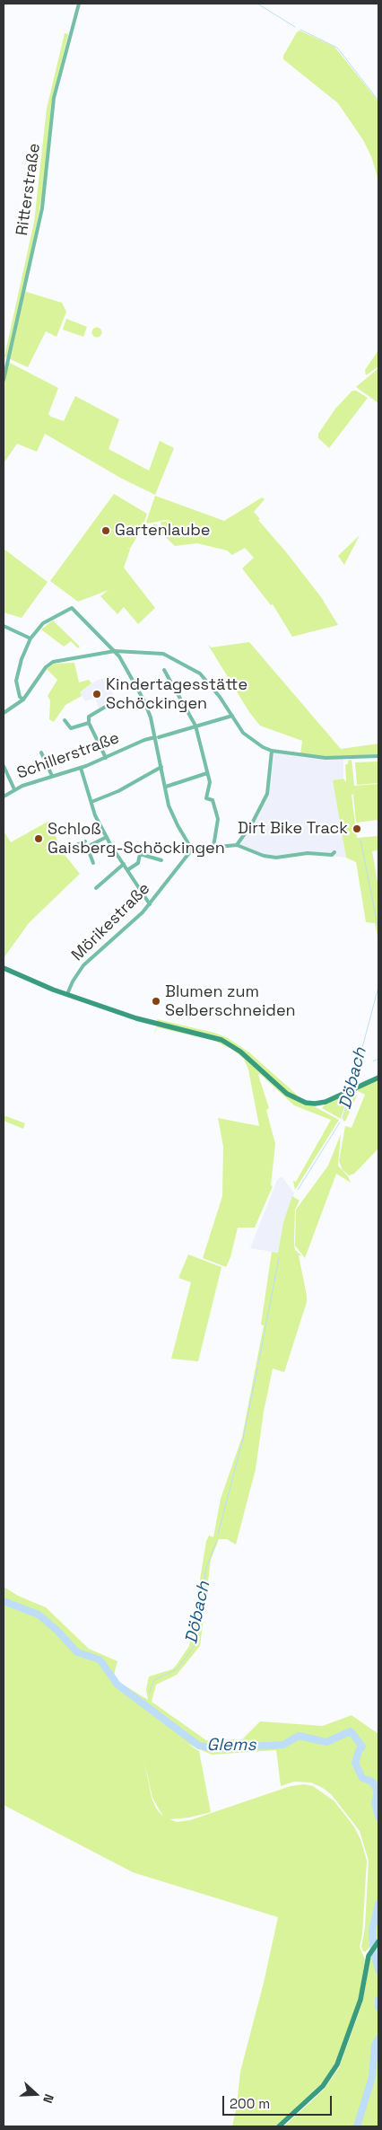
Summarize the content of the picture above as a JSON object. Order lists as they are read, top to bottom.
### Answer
{
  "streets": {
    "street": ["Ritterstraße", "Schillerstraße", "Mörikestraße"]
  },
  "water": ["Döbach", "Glems"],
  "places": [
    "Gartenlaube",
    "Kindertagesstätte Schöckingen",
    "Dirt Bike Track",
    "Schloß Gaisberg-Schöckingen",
    "Blumen zum Selberschneiden"
  ],
  "scale_bar": "200 m",
  "north": "right"
}
